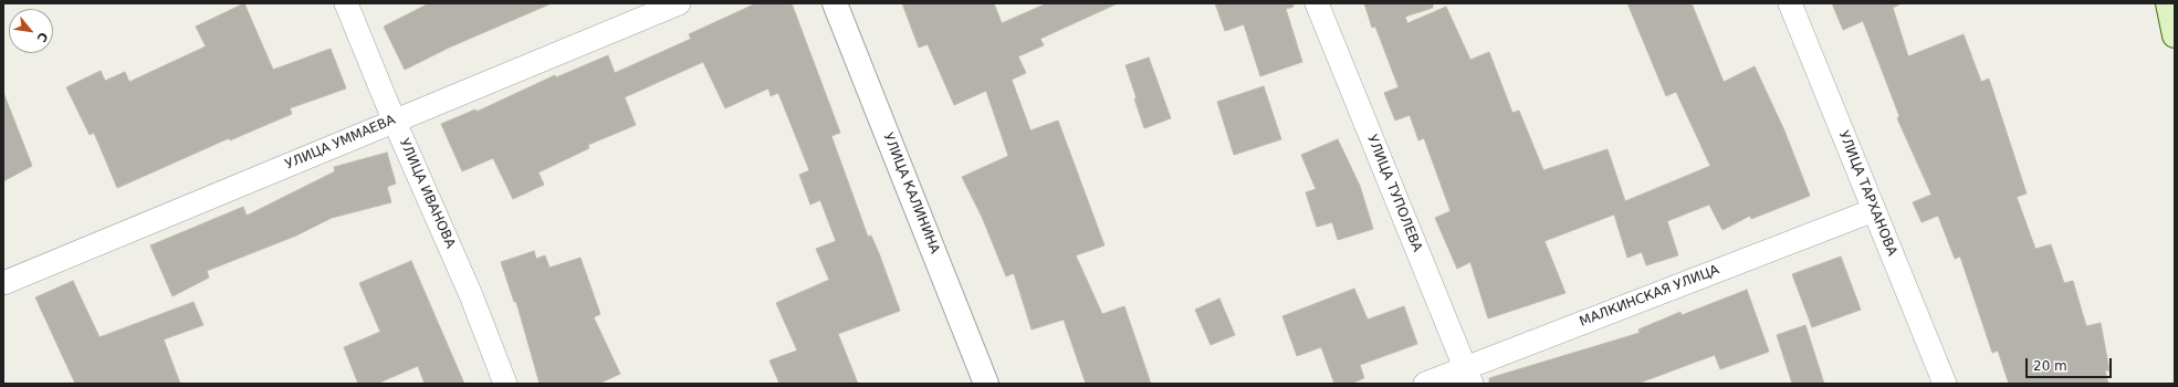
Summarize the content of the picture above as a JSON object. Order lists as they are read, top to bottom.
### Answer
{
  "streets": {
    "street": [
      "УЛИЦА УММАЕВА",
      "УЛИЦА ИВАНОВА",
      "УЛИЦА КАЛИНИНА",
      "УЛИЦА ТУПОЛЕВА",
      "УЛИЦА ТАРХАНОВА",
      "МАЛКИНСКАЯ УЛИЦА"
    ]
  },
  "crossings": [
    ["УЛИЦА УММАЕВА", "УЛИЦА ИВАНОВА"],
    ["УЛИЦА ТУПОЛЕВА", "МАЛКИНСКАЯ УЛИЦА"],
    ["УЛИЦА ТАРХАНОВА", "МАЛКИНСКАЯ УЛИЦА"]
  ],
  "scale_bar": "20 m",
  "north": "bottom right"
}
